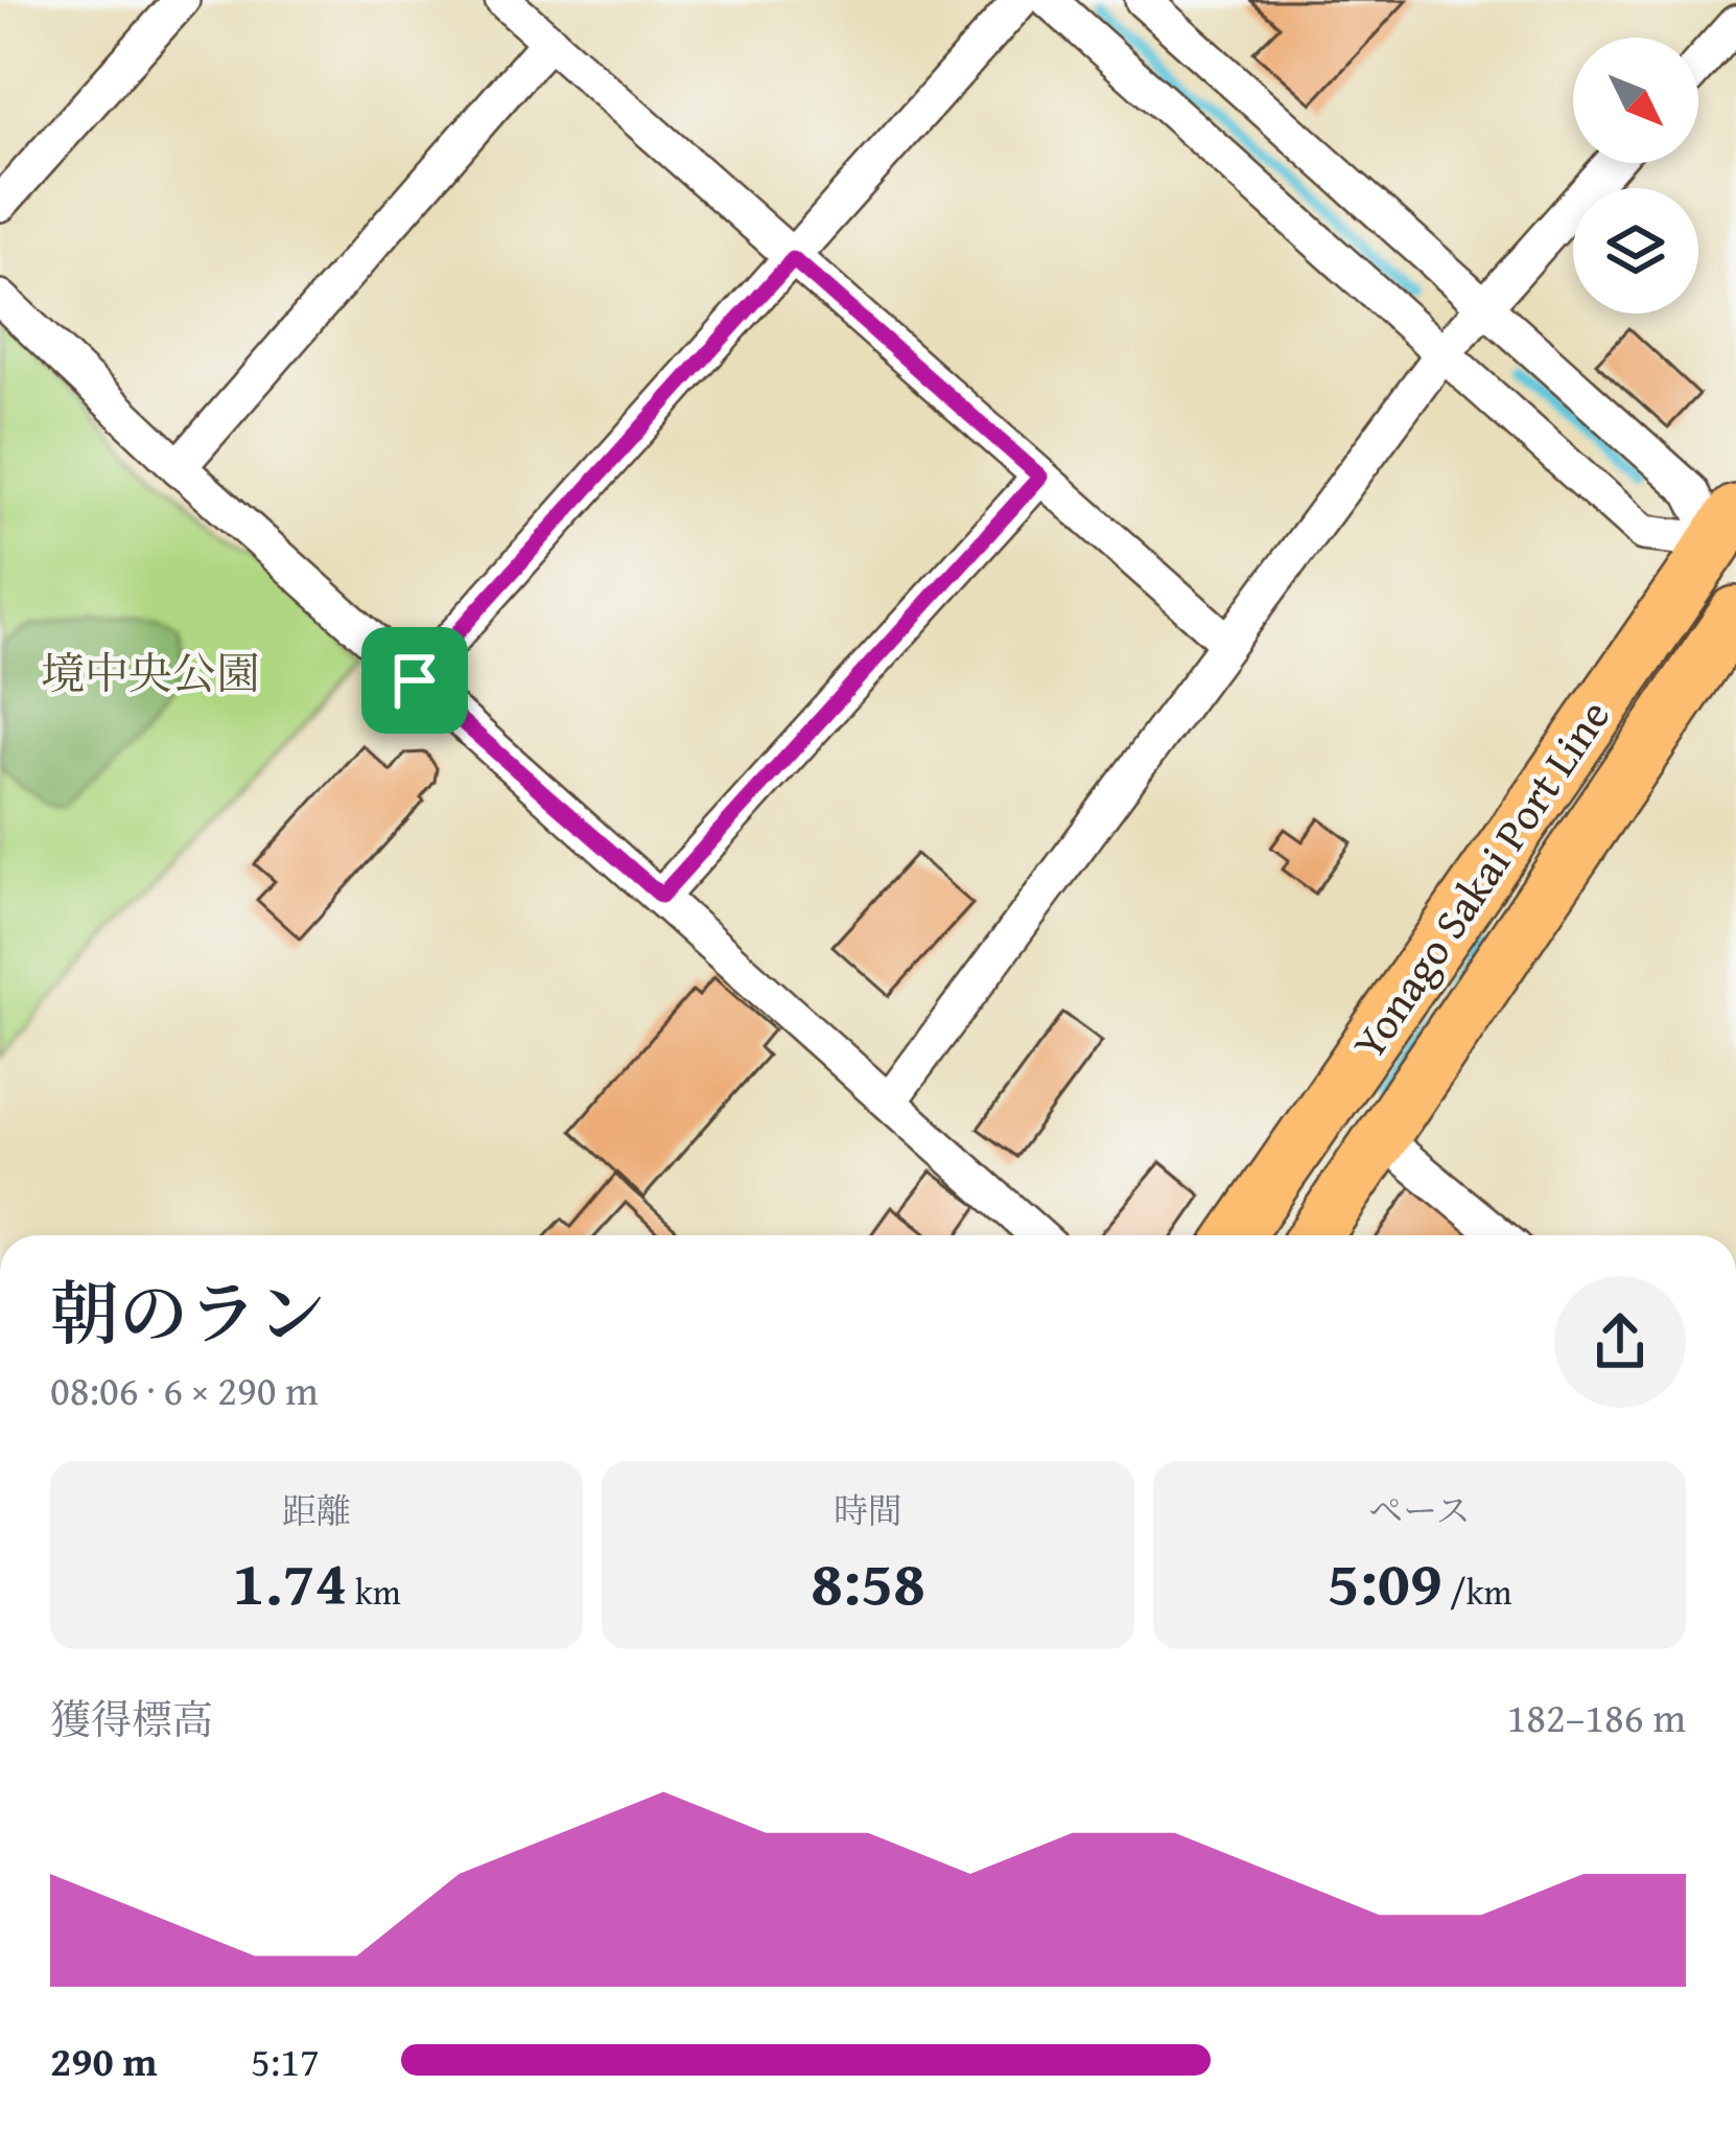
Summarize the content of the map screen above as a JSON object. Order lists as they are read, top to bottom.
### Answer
{
  "streets": {
    "main road": ["Yonago Sakai Port Line"]
  },
  "parks": ["境中央公園"],
  "north": "bottom right",
  "page": {
    "heading": ["朝のラン", "08:06 · 6 × 290 m"],
    "stats": [
      ["距離", "1.74 km"],
      ["時間", "8:58"],
      ["ペース", "5:09 /km"]
    ],
    "chart": ["獲得標高", "182–186 m"],
    "list": [
      {
        "name": "290 m",
        "note": "5:17"
      }
    ]
  }
}
